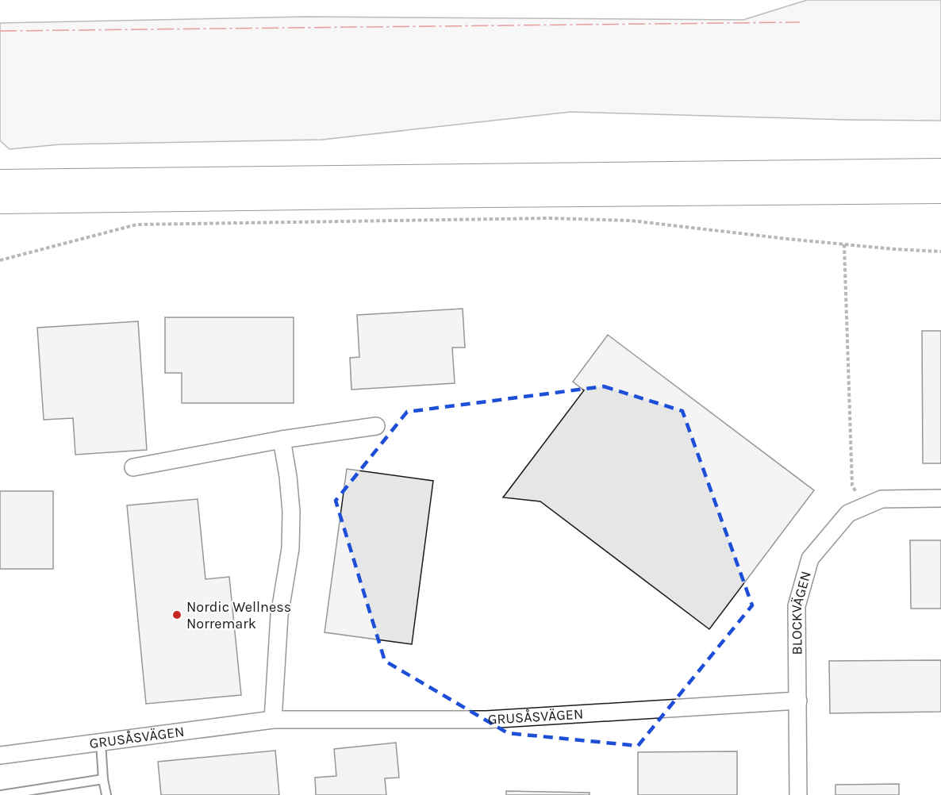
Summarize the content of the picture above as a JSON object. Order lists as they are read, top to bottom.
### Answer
{
  "streets": {
    "street": ["BLOCKVÄGEN", "GRUSÅSVÄGEN"]
  },
  "crossings": [
    ["BLOCKVÄGEN", "GRUSÅSVÄGEN"]
  ],
  "places": ["Nordic Wellness Norremark"]
}
